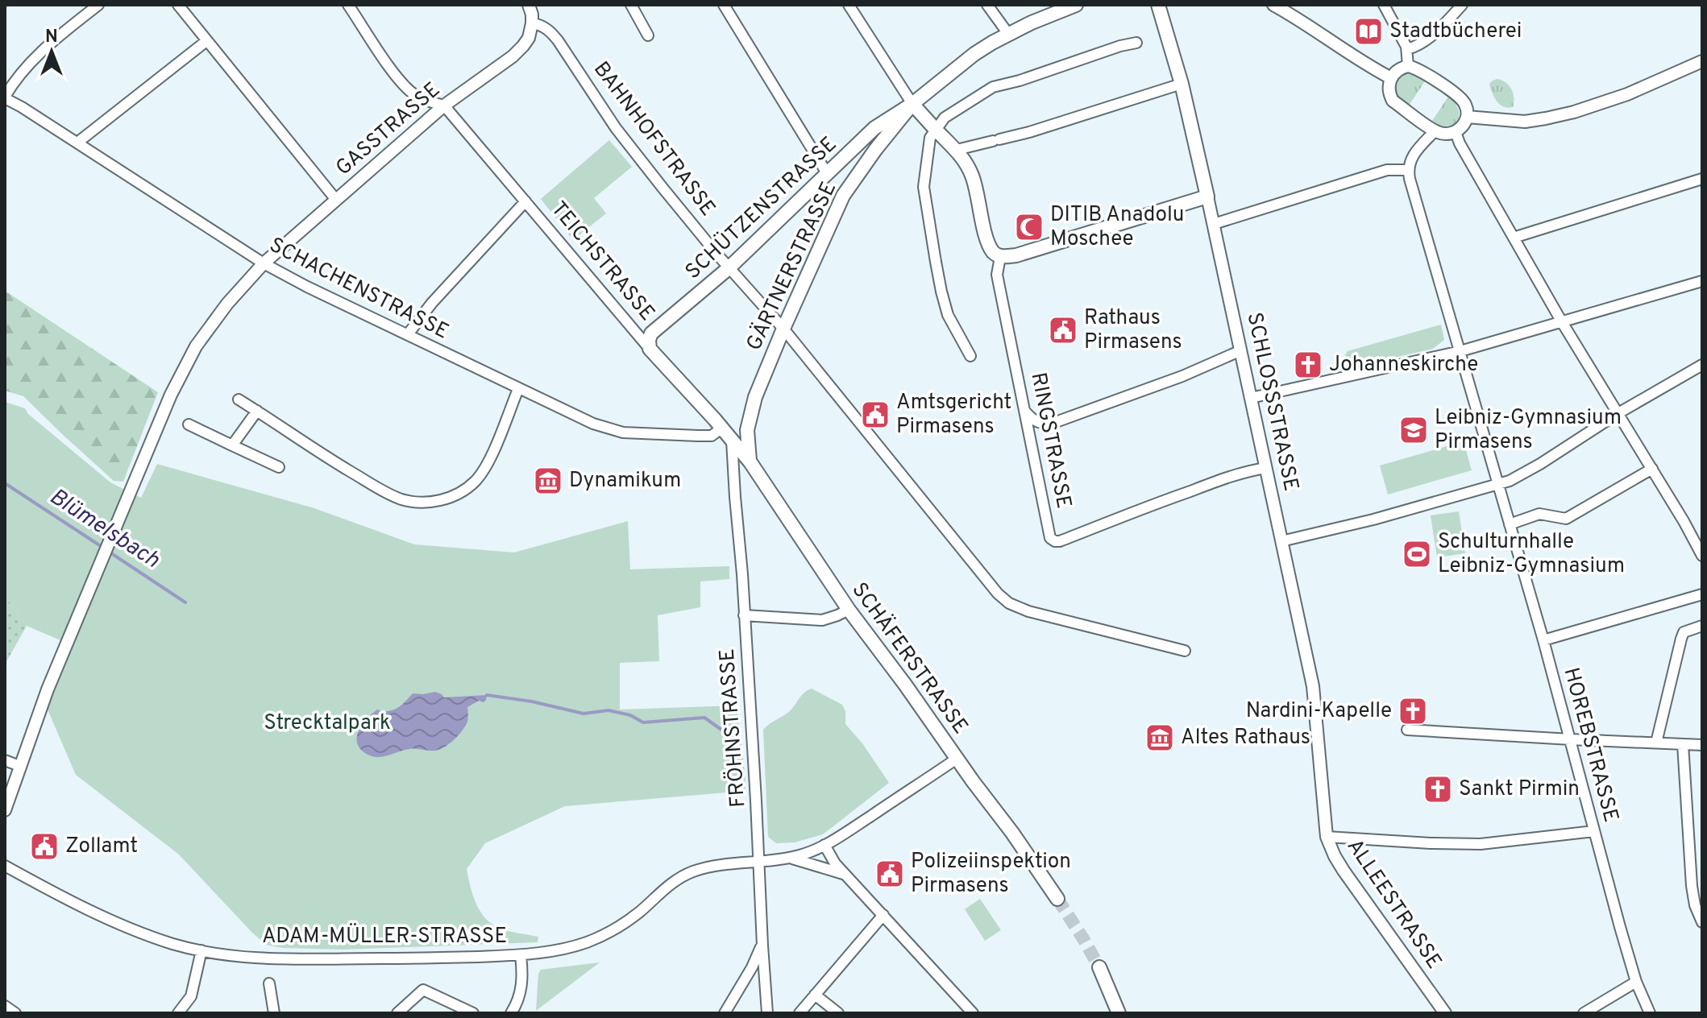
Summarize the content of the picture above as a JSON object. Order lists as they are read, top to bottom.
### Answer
{
  "streets": {
    "main road": [
      "SCHÜTZENSTRASSE",
      "TEICHSTRASSE",
      "GÄRTNERSTRASSE",
      "SCHLOSSSTRASSE",
      "SCHÄFERSTRASSE"
    ],
    "street": [
      "GASSTRASSE",
      "BAHNHOFSTRASSE",
      "SCHACHENSTRASSE",
      "RINGSTRASSE",
      "FRÖHNSTRASSE",
      "HOREBSTRASSE",
      "ALLEESTRASSE",
      "ADAM-MÜLLER-STRASSE"
    ]
  },
  "crossings": [
    ["GASSTRASSE", "BAHNHOFSTRASSE"],
    ["GASSTRASSE", "TEICHSTRASSE"],
    ["GASSTRASSE", "SCHACHENSTRASSE"],
    ["BAHNHOFSTRASSE", "SCHÜTZENSTRASSE"],
    ["BAHNHOFSTRASSE", "GÄRTNERSTRASSE"],
    ["SCHÜTZENSTRASSE", "TEICHSTRASSE"],
    ["SCHÜTZENSTRASSE", "GÄRTNERSTRASSE"],
    ["TEICHSTRASSE", "SCHACHENSTRASSE"],
    ["TEICHSTRASSE", "SCHÄFERSTRASSE"],
    ["TEICHSTRASSE", "FRÖHNSTRASSE"],
    ["GÄRTNERSTRASSE", "SCHÄFERSTRASSE"],
    ["SCHLOSSSTRASSE", "RINGSTRASSE"],
    ["SCHLOSSSTRASSE", "ALLEESTRASSE"],
    ["SCHÄFERSTRASSE", "FRÖHNSTRASSE"],
    ["FRÖHNSTRASSE", "ADAM-MÜLLER-STRASSE"]
  ],
  "water": ["Blümelsbach"],
  "parks": ["Strecktalpark"],
  "places": {
    "library": ["Stadtbücherei"],
    "mosque": ["DITIB Anadolu Moschee"],
    "public building": [
      "Rathaus Pirmasens",
      "Amtsgericht Pirmasens",
      "Zollamt",
      "Polizeiinspektion Pirmasens"
    ],
    "church": ["Johanneskirche", "Nardini-Kapelle", "Sankt Pirmin"],
    "school or university": ["Leibniz-Gymnasium Pirmasens"],
    "museum": ["Dynamikum", "Altes Rathaus"],
    "sports": ["Schulturnhalle Leibniz-Gymnasium"]
  },
  "north": "top"
}
